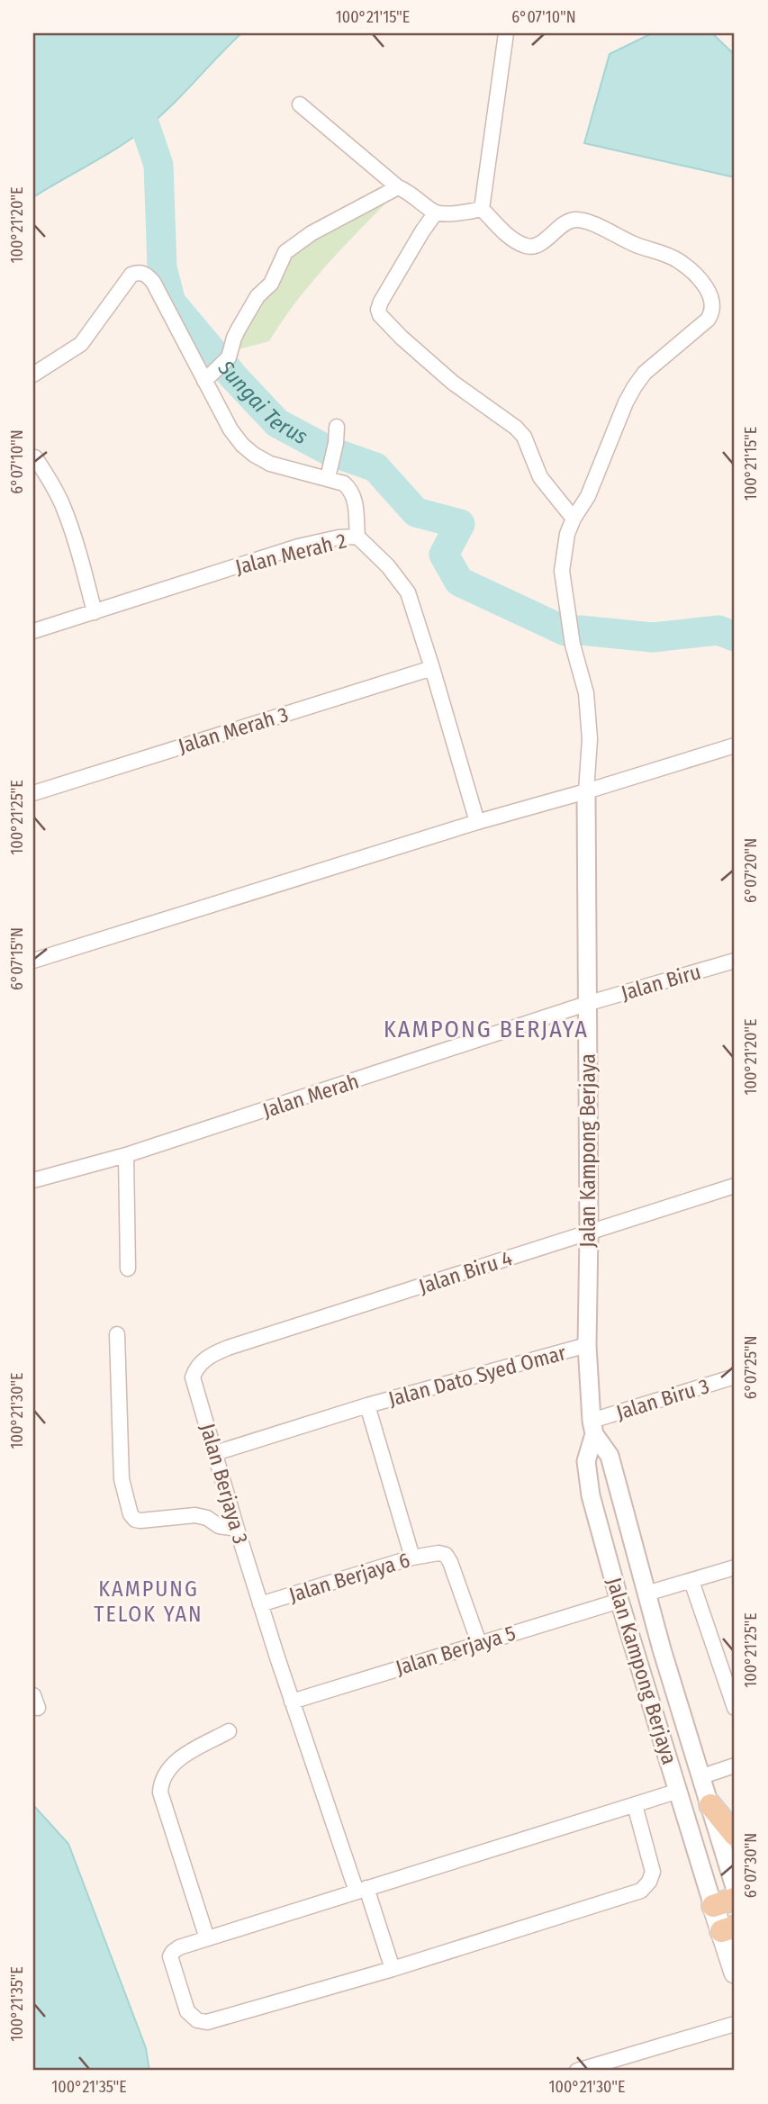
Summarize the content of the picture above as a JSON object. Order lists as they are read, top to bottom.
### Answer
{
  "streets": {
    "street": [
      "Jalan Merah 2",
      "Jalan Merah 3",
      "Jalan Biru",
      "Jalan Merah",
      "Jalan Kampong Berjaya",
      "Jalan Biru 4",
      "Jalan Dato Syed Omar",
      "Jalan Biru 3",
      "Jalan Berjaya 3",
      "Jalan Berjaya 6",
      "Jalan Berjaya 5"
    ]
  },
  "crossings": [
    ["Jalan Merah 2", "Jalan Merah 3"],
    ["Jalan Biru", "Jalan Merah"],
    ["Jalan Biru", "Jalan Kampong Berjaya"],
    ["Jalan Merah", "Jalan Kampong Berjaya"],
    ["Jalan Kampong Berjaya", "Jalan Biru 4"],
    ["Jalan Kampong Berjaya", "Jalan Dato Syed Omar"],
    ["Jalan Kampong Berjaya", "Jalan Biru 3"],
    ["Jalan Kampong Berjaya", "Jalan Berjaya 5"],
    ["Jalan Biru 4", "Jalan Berjaya 3"],
    ["Jalan Dato Syed Omar", "Jalan Berjaya 3"],
    ["Jalan Berjaya 3", "Jalan Berjaya 6"],
    ["Jalan Berjaya 3", "Jalan Berjaya 5"],
    ["Jalan Berjaya 6", "Jalan Berjaya 5"]
  ],
  "districts": ["KAMPONG BERJAYA", "KAMPUNG TELOK YAN"],
  "water": ["Sungai Terus"],
  "coordinates": [
    "100°21'15\"E",
    "6°07'10\"N",
    "100°21'20\"E",
    "100°21'25\"E",
    "6°07'20\"N",
    "6°07'15\"N",
    "6°07'25\"N",
    "100°21'30\"E",
    "6°07'30\"N",
    "100°21'35\"E"
  ]
}
